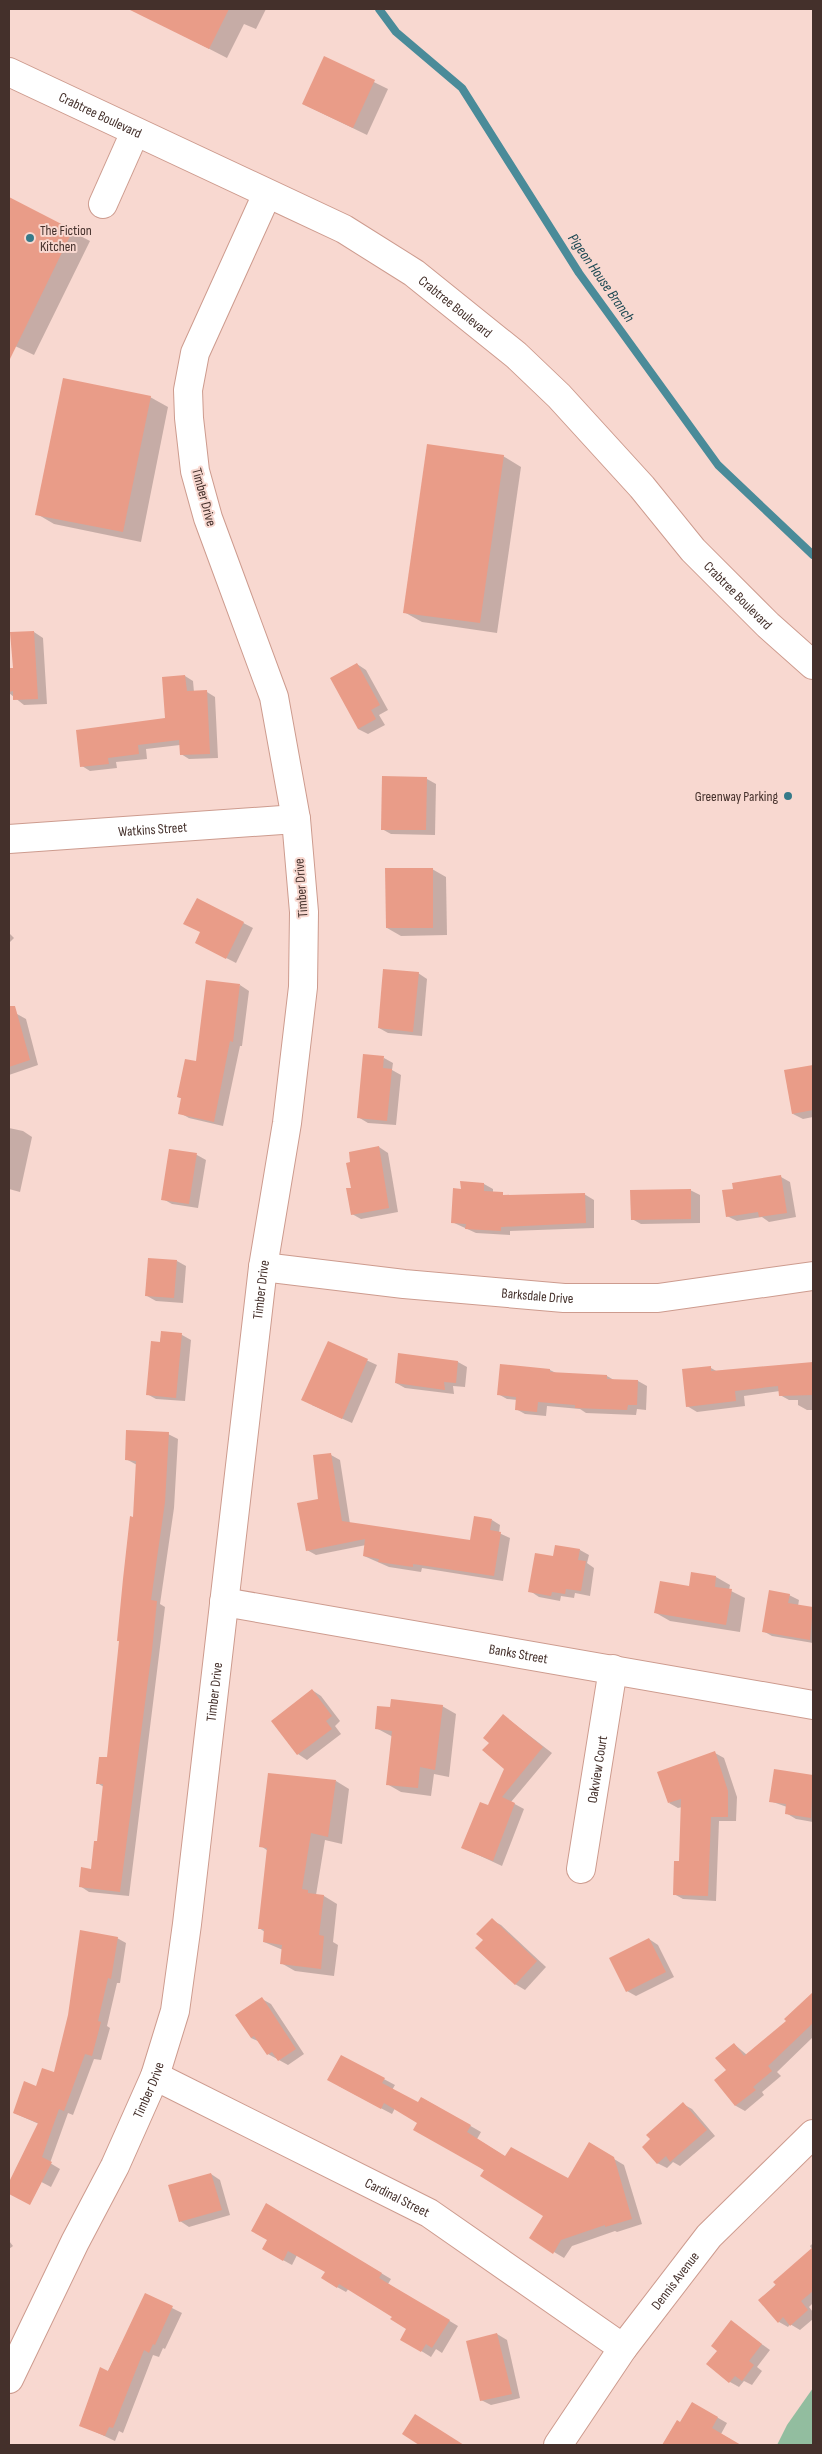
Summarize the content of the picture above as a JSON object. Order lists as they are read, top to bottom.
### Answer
{
  "streets": {
    "street": [
      "Crabtree Boulevard",
      "Timber Drive",
      "Watkins Street",
      "Barksdale Drive",
      "Banks Street",
      "Oakview Court",
      "Cardinal Street",
      "Dennis Avenue"
    ]
  },
  "crossings": [
    ["Crabtree Boulevard", "Timber Drive"],
    ["Timber Drive", "Watkins Street"],
    ["Timber Drive", "Barksdale Drive"],
    ["Timber Drive", "Banks Street"],
    ["Timber Drive", "Cardinal Street"],
    ["Banks Street", "Oakview Court"],
    ["Cardinal Street", "Dennis Avenue"]
  ],
  "water": ["Pigeon House Branch"],
  "places": ["The Fiction Kitchen", "Greenway Parking"]
}
